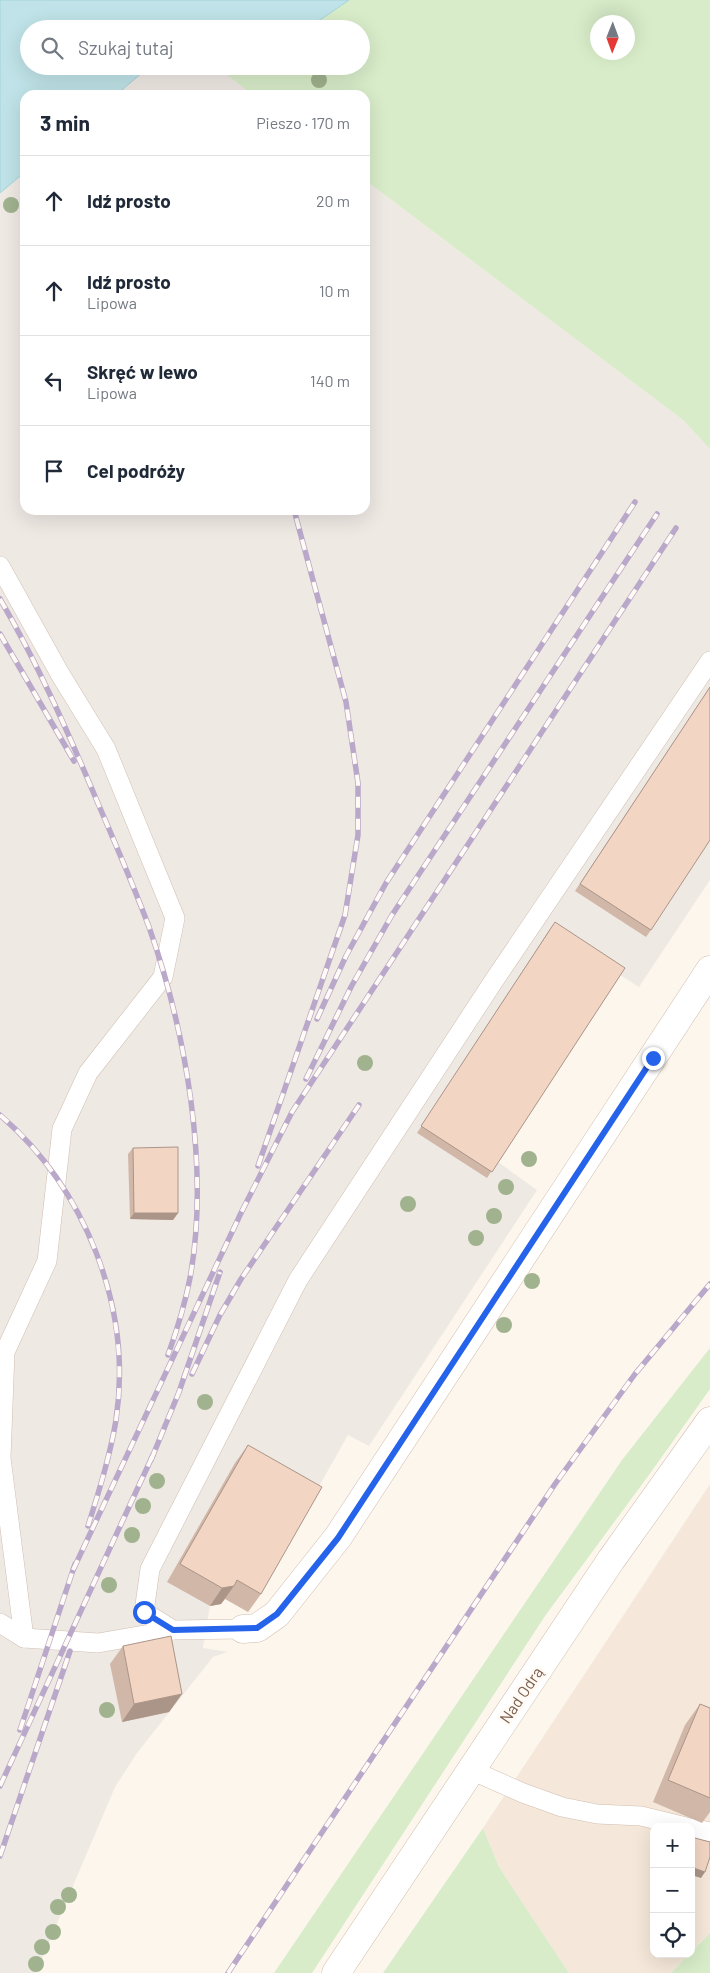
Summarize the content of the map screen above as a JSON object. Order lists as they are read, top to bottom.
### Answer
{
  "streets": {
    "street": ["Nad Odrą"]
  },
  "north": "bottom",
  "page": {
    "search": "Szukaj tutaj",
    "heading": ["3 min", "Pieszo · 170 m"],
    "list": [
      ["Idź prosto", "20 m"],
      ["Idź prosto", "Lipowa", "10 m"],
      ["Skręć w lewo", "Lipowa", "140 m"],
      "Cel podróży"
    ],
    "map_buttons": ["+", "−"]
  }
}
